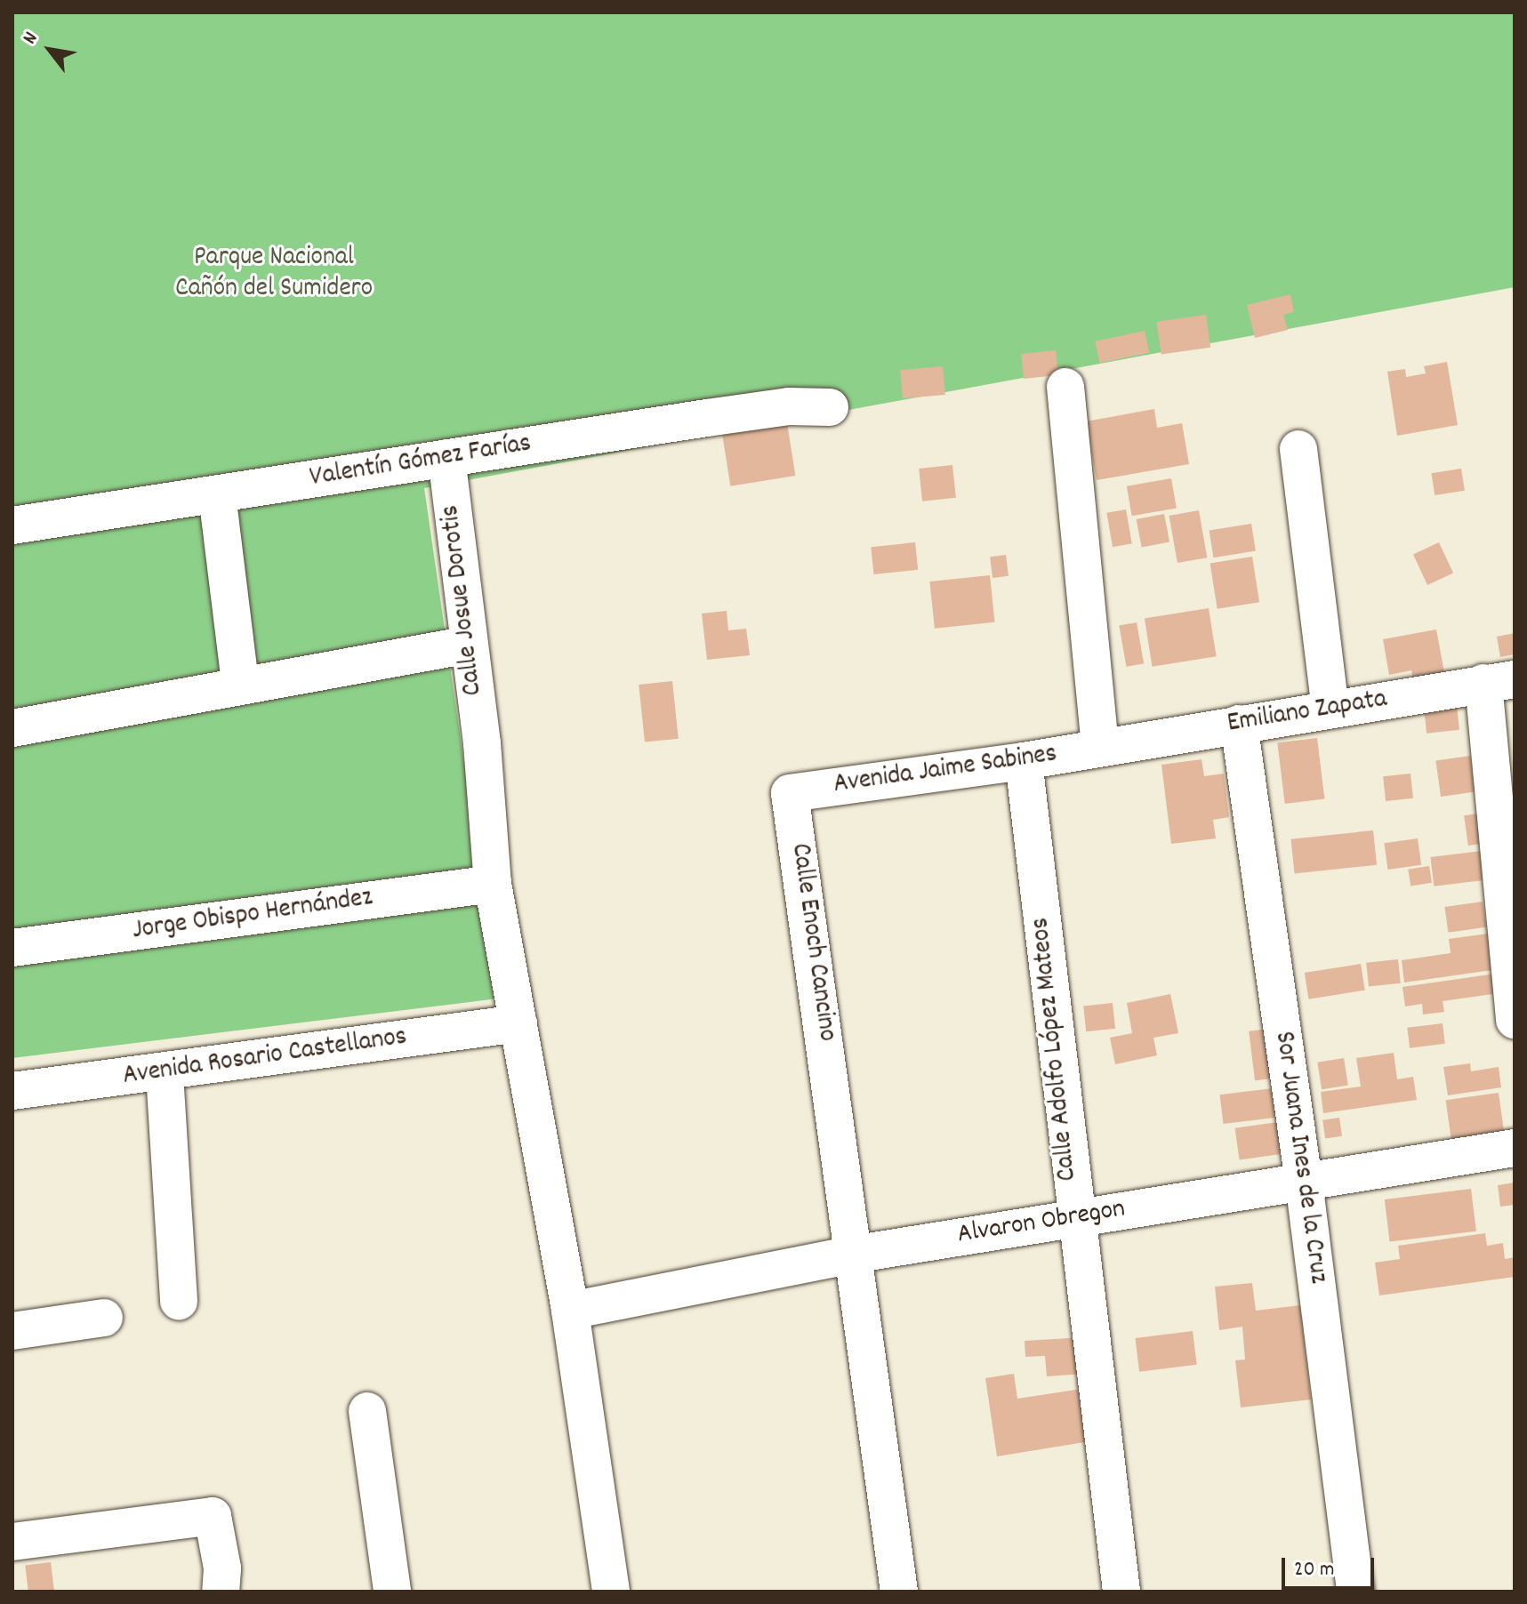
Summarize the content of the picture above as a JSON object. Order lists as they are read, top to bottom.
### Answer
{
  "streets": {
    "street": [
      "Valentín Gómez Farías",
      "Calle Josue Dorotis",
      "Emiliano Zapata",
      "Avenida Jaime Sabines",
      "Jorge Obispo Hernández",
      "Calle Enoch Cancino",
      "Calle Adolfo López Mateos",
      "Avenida Rosario Castellanos",
      "Sor Juana Ines de la Cruz",
      "Alvaron Obregon"
    ]
  },
  "crossings": [
    ["Valentín Gómez Farías", "Calle Josue Dorotis"],
    ["Calle Josue Dorotis", "Jorge Obispo Hernández"],
    ["Calle Josue Dorotis", "Avenida Rosario Castellanos"],
    ["Calle Josue Dorotis", "Alvaron Obregon"],
    ["Emiliano Zapata", "Avenida Jaime Sabines"],
    ["Emiliano Zapata", "Sor Juana Ines de la Cruz"],
    ["Avenida Jaime Sabines", "Calle Enoch Cancino"],
    ["Avenida Jaime Sabines", "Calle Adolfo López Mateos"],
    ["Calle Enoch Cancino", "Alvaron Obregon"],
    ["Calle Adolfo López Mateos", "Alvaron Obregon"],
    ["Sor Juana Ines de la Cruz", "Alvaron Obregon"]
  ],
  "parks": ["Parque Nacional Cañón del Sumidero"],
  "scale_bar": "20 m",
  "north": "top left"
}
